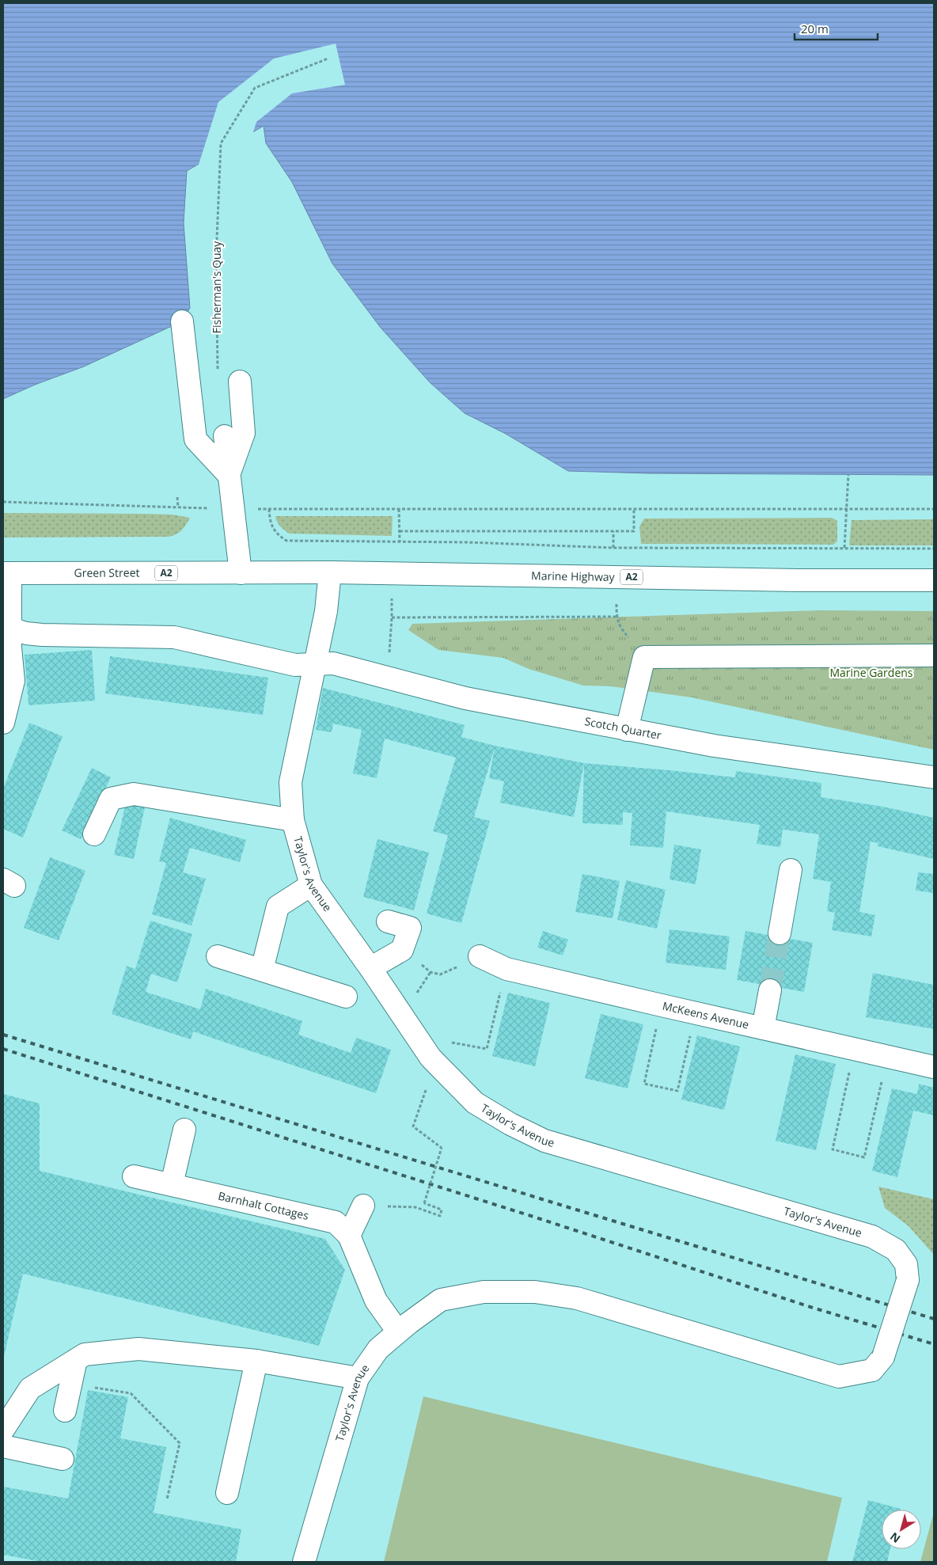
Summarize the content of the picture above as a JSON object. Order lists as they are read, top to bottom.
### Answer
{
  "streets": {
    "street": [
      "Green Street",
      "A2",
      "Marine Highway",
      "Scotch Quarter",
      "Taylor's Avenue",
      "McKeens Avenue",
      "Barnhalt Cottages"
    ],
    "path": ["Fisherman's Quay"]
  },
  "crossings": [
    ["Green Street", "Marine Highway"],
    ["Green Street", "Taylor's Avenue"],
    ["Marine Highway", "Taylor's Avenue"],
    ["Scotch Quarter", "Taylor's Avenue"],
    ["Taylor's Avenue", "Barnhalt Cottages"]
  ],
  "parks": ["Marine Gardens"],
  "scale_bar": "20 m",
  "north": "bottom left"
}
